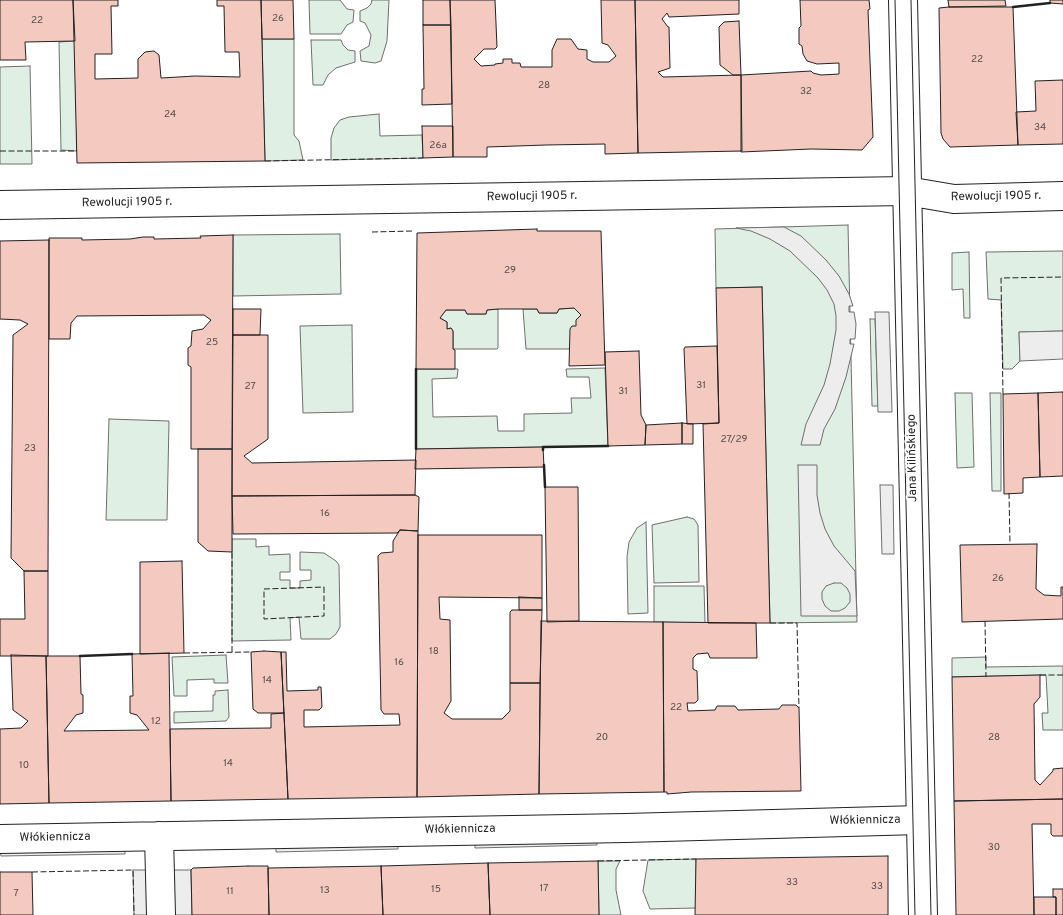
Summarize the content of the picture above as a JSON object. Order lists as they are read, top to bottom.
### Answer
{
  "streets": {
    "street": ["Rewolucji 1905 r.", "Jana Kilińskiego", "Włókiennicza"]
  },
  "crossings": [
    ["Rewolucji 1905 r.", "Jana Kilińskiego"],
    ["Jana Kilińskiego", "Włókiennicza"]
  ],
  "house_numbers": [
    "26",
    "22",
    "22",
    "28",
    "32",
    "24",
    "34",
    "26a",
    "29",
    "25",
    "31",
    "27",
    "31",
    "27/29",
    "23",
    "16",
    "26",
    "18",
    "16",
    "14",
    "22",
    "12",
    "20",
    "28",
    "14",
    "10",
    "30",
    "33",
    "33",
    "17",
    "15",
    "13",
    "11",
    "7"
  ]
}
